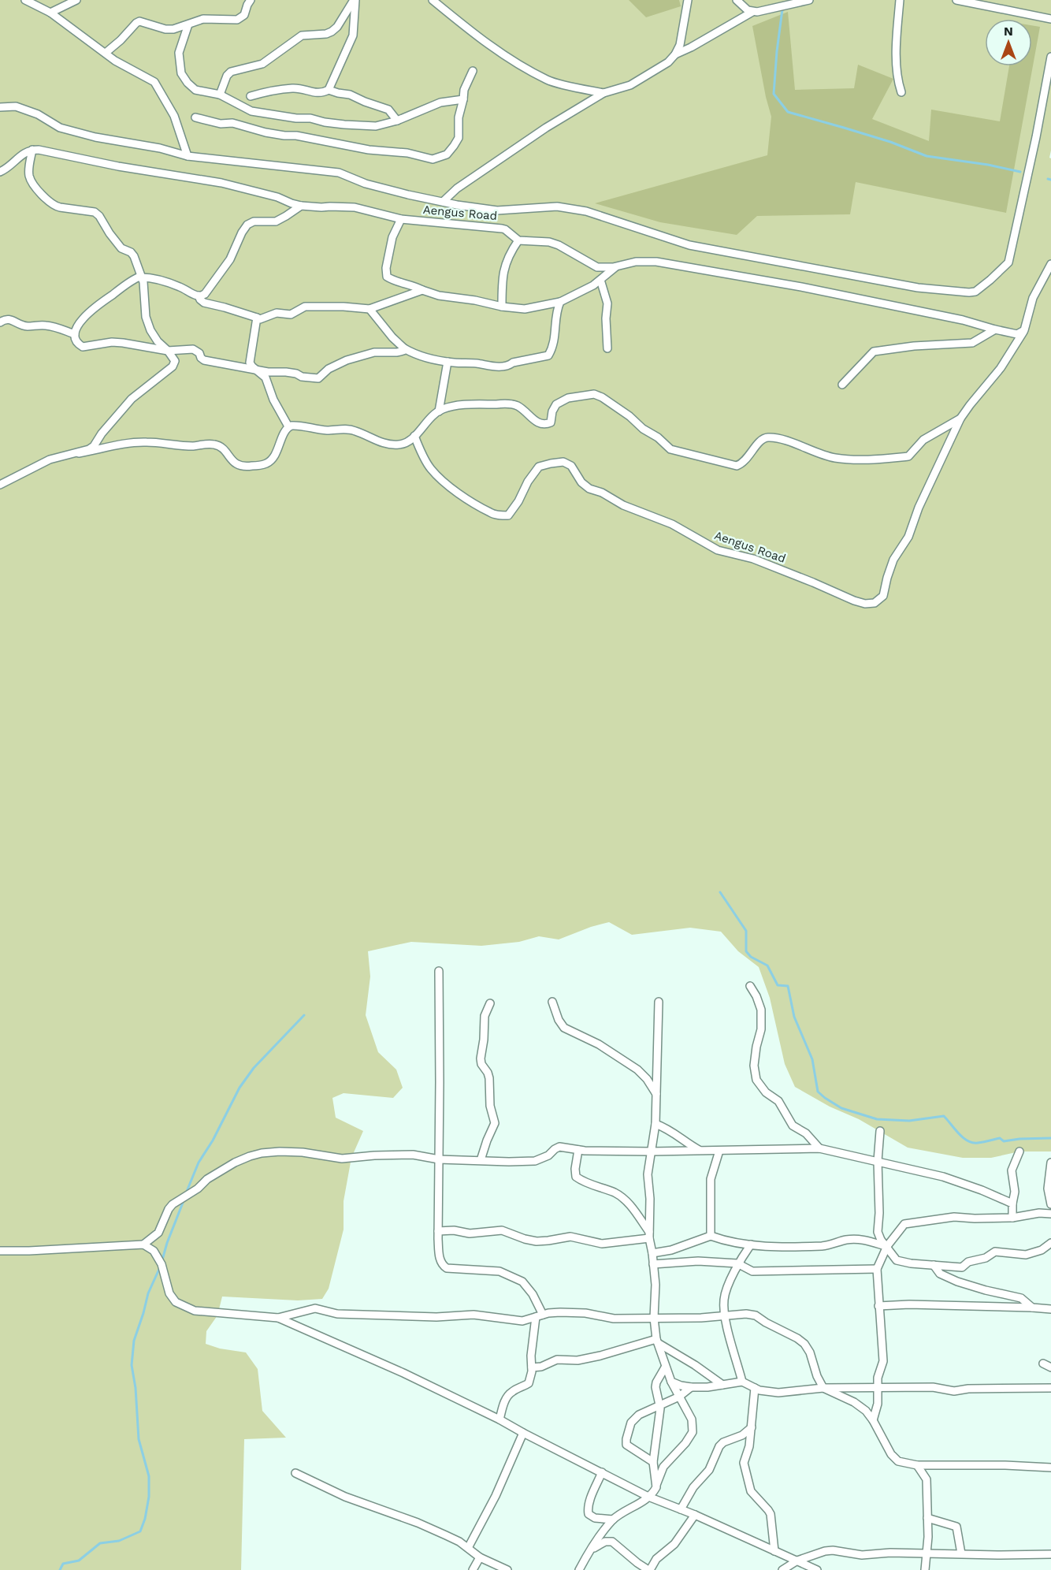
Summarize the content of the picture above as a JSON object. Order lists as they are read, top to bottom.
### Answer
{
  "streets": {
    "street": ["Aengus Road"]
  },
  "north": "top"
}
